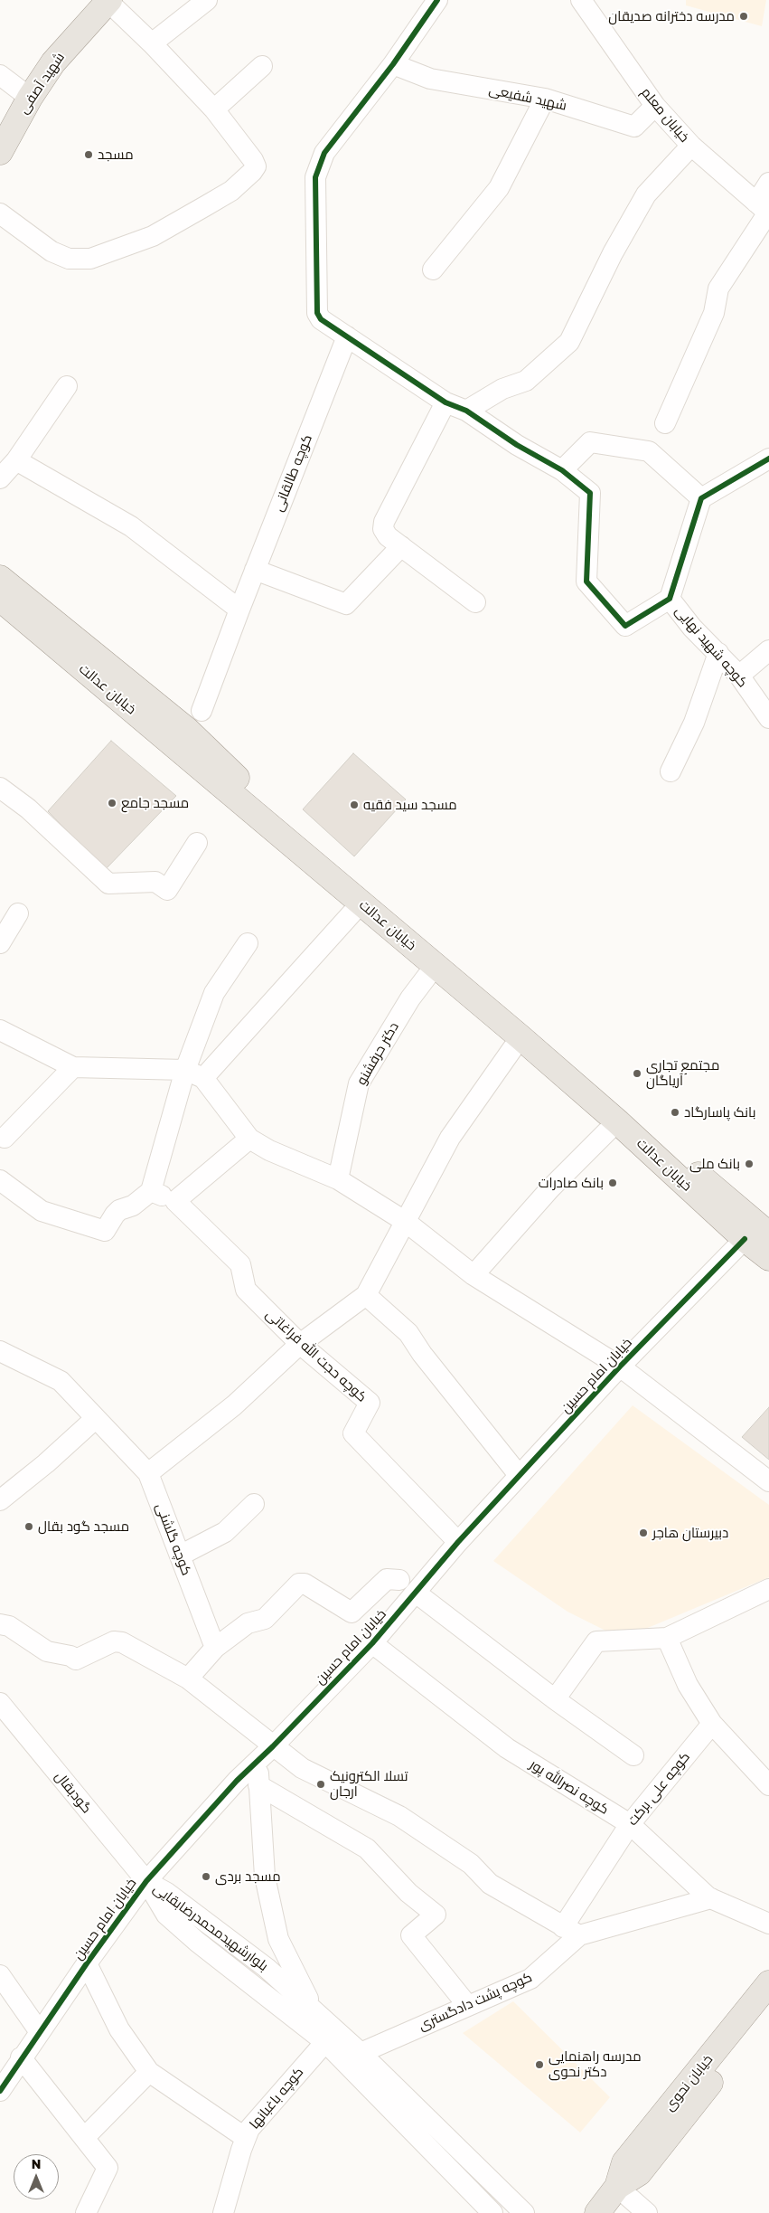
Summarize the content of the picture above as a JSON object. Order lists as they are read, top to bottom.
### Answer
{
  "streets": {
    "main road": ["شهید آصفی", "خیابان عدالت", "خیابان نحوی"],
    "street": [
      "شهید شفیعی",
      "خیابان معلم",
      "کوچه طالقانی",
      "کوچه شهید نهایی",
      "دکتر حرفشنو",
      "کوچه حجت الله فراغاتی",
      "خیابان امام حسین",
      "کوچه گلشنی",
      "کوچه نصرالله پور",
      "کوچه علی برکت",
      "گودبقال",
      "بلوارشهیدمحمدرضابقایی",
      "کوچه پشت دادگستری",
      "کوچه باغبانها"
    ]
  },
  "crossings": [
    ["شهید شفیعی", "خیابان معلم"],
    ["خیابان عدالت", "دکتر حرفشنو"],
    ["خیابان عدالت", "خیابان امام حسین"],
    ["کوچه حجت الله فراغاتی", "خیابان امام حسین"],
    ["خیابان امام حسین", "کوچه نصرالله پور"],
    ["خیابان امام حسین", "گودبقال"],
    ["خیابان امام حسین", "بلوارشهیدمحمدرضابقایی"],
    ["کوچه نصرالله پور", "کوچه علی برکت"],
    ["کوچه نصرالله پور", "کوچه پشت دادگستری"],
    ["کوچه علی برکت", "کوچه پشت دادگستری"],
    ["گودبقال", "بلوارشهیدمحمدرضابقایی"],
    ["بلوارشهیدمحمدرضابقایی", "کوچه پشت دادگستری"],
    ["بلوارشهیدمحمدرضابقایی", "کوچه باغبانها"]
  ],
  "places": [
    "مدرسه دخترانه صدیقان",
    "مسجد",
    "مسجد جامع",
    "مسجد سید فقیه",
    "مجتمع تجاری آریاگان",
    "بانک پاسارگاد",
    "بانک ملی",
    "بانک صادرات",
    "مسجد گود بقال",
    "دبیرستان هاجر",
    "تسلا الکترونیک ارجان",
    "مسجد بردی",
    "مدرسه راهنمایی دکتر نحوی"
  ],
  "north": "top"
}
